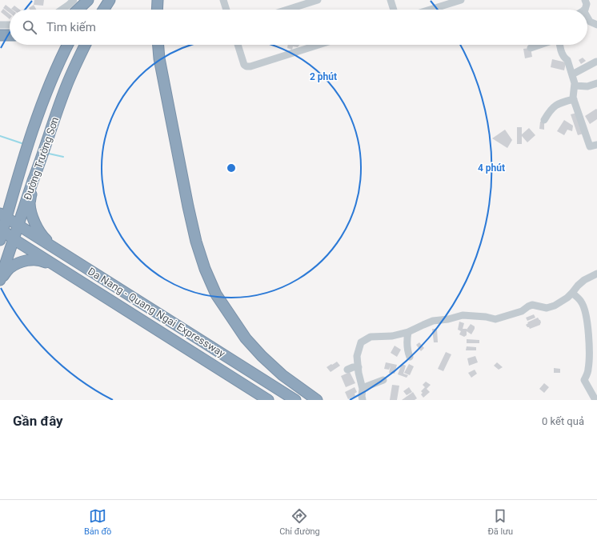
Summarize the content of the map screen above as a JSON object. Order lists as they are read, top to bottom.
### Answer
{
  "streets": {
    "highway": ["Đường Trường Sơn", "Da Nang - Quang Ngai Expressway"]
  },
  "crossings": [
    ["Đường Trường Sơn", "Da Nang - Quang Ngai Expressway"]
  ],
  "page": {
    "search": "Tìm kiếm",
    "heading": ["Gần đây", "0 kết quả"],
    "nav": ["Bản đồ", "Chỉ đường", "Đã lưu"]
  },
  "rings": ["2 phút", "4 phút"]
}
